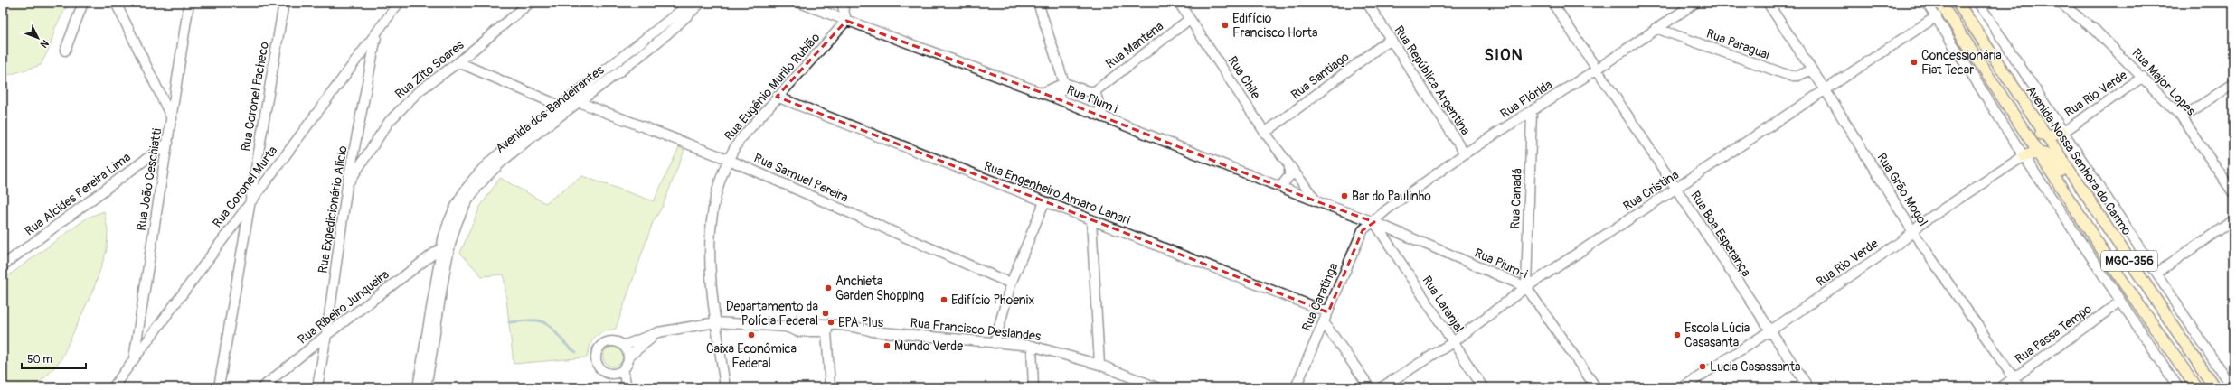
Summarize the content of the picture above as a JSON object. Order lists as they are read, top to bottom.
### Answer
{
  "streets": {
    "main road": ["Avenida Nossa Senhora do Carmo", "MGC-356"],
    "street": [
      "Rua Paraguai",
      "Rua Mantena",
      "Rua Zito Soares",
      "Rua Santiago",
      "Rua Chile",
      "Rua República Argentina",
      "Rua Major Lopes",
      "Rua Eugênio Murilo Rubião",
      "Rua Rio Verde",
      "Rua Coronel Pacheco",
      "Rua Pium i",
      "Rua Flórida",
      "Avenida dos Bandeirantes",
      "Rua Samuel Pereira",
      "Rua João Ceschiatti",
      "Rua Coronel Murta",
      "Rua Grão Mogol",
      "Rua Cristina",
      "Rua Engenheiro Amaro Lanari",
      "Rua Alcides Pereira Lima",
      "Rua Canadá",
      "Rua Expedicionário Alicio",
      "Rua Boa Esperança",
      "Rua Pium-i",
      "Rua Caratinga",
      "Rua Laranjal",
      "Rua Ribeiro Junqueira",
      "Rua Francisco Deslandes",
      "Rua Passa Tempo"
    ]
  },
  "crossings": [
    ["Rua Paraguai", "Rua Flórida"],
    ["Rua Paraguai", "Rua Grão Mogol"],
    ["Rua Mantena", "Rua Chile"],
    ["Rua Zito Soares", "Rua Expedicionário Alicio"],
    ["Rua Santiago", "Rua Chile"],
    ["Rua Santiago", "Rua República Argentina"],
    ["Rua Chile", "Rua Pium i"],
    ["Rua República Argentina", "Rua Flórida"],
    ["Rua Major Lopes", "Rua Rio Verde"],
    ["Rua Eugênio Murilo Rubião", "Rua Pium i"],
    ["Rua Eugênio Murilo Rubião", "Rua Samuel Pereira"],
    ["Rua Eugênio Murilo Rubião", "Rua Engenheiro Amaro Lanari"],
    ["Rua Eugênio Murilo Rubião", "Rua Francisco Deslandes"],
    ["Rua Rio Verde", "Avenida Nossa Senhora do Carmo"],
    ["Rua Rio Verde", "Rua Grão Mogol"],
    ["Rua Rio Verde", "Rua Boa Esperança"],
    ["Rua Rio Verde", "MGC-356"],
    ["Rua Coronel Pacheco", "Rua Coronel Murta"],
    ["Rua Pium i", "Rua Flórida"],
    ["Rua Pium i", "Rua Caratinga"],
    ["Rua Pium i", "Rua Laranjal"],
    ["Rua Flórida", "Rua Canadá"],
    ["Rua Flórida", "Rua Boa Esperança"],
    ["Rua Flórida", "Rua Caratinga"],
    ["Rua Flórida", "Rua Laranjal"],
    ["Avenida dos Bandeirantes", "Rua Samuel Pereira"],
    ["Avenida dos Bandeirantes", "Rua Ribeiro Junqueira"],
    ["Rua João Ceschiatti", "Rua Coronel Murta"],
    ["Rua João Ceschiatti", "Rua Alcides Pereira Lima"],
    ["Rua Coronel Murta", "Rua Expedicionário Alicio"],
    ["Rua Grão Mogol", "Rua Cristina"],
    ["Rua Grão Mogol", "Rua Passa Tempo"],
    ["Rua Cristina", "Rua Canadá"],
    ["Rua Cristina", "Rua Boa Esperança"],
    ["Rua Cristina", "MGC-356"],
    ["Rua Cristina", "Rua Pium-i"],
    ["Rua Cristina", "Rua Laranjal"],
    ["Rua Engenheiro Amaro Lanari", "Rua Caratinga"],
    ["Rua Canadá", "Rua Pium-i"],
    ["Rua Expedicionário Alicio", "Rua Ribeiro Junqueira"],
    ["MGC-356", "Rua Passa Tempo"],
    ["Rua Pium-i", "Rua Laranjal"],
    ["Rua Caratinga", "Rua Laranjal"]
  ],
  "districts": ["SION"],
  "places": [
    "Edifício Francisco Horta",
    "Concessionária Fiat Tecar",
    "Bar do Paulinho",
    "Anchieta Garden Shopping",
    "Edifício Phoenix",
    "Departamento da Polícia Federal",
    "EPA Plus",
    "Caixa Econômica Federal",
    "Escola Lúcia Casasanta",
    "Mundo Verde",
    "Lucia Casassanta"
  ],
  "scale_bar": "50 m",
  "north": "bottom right"
}
